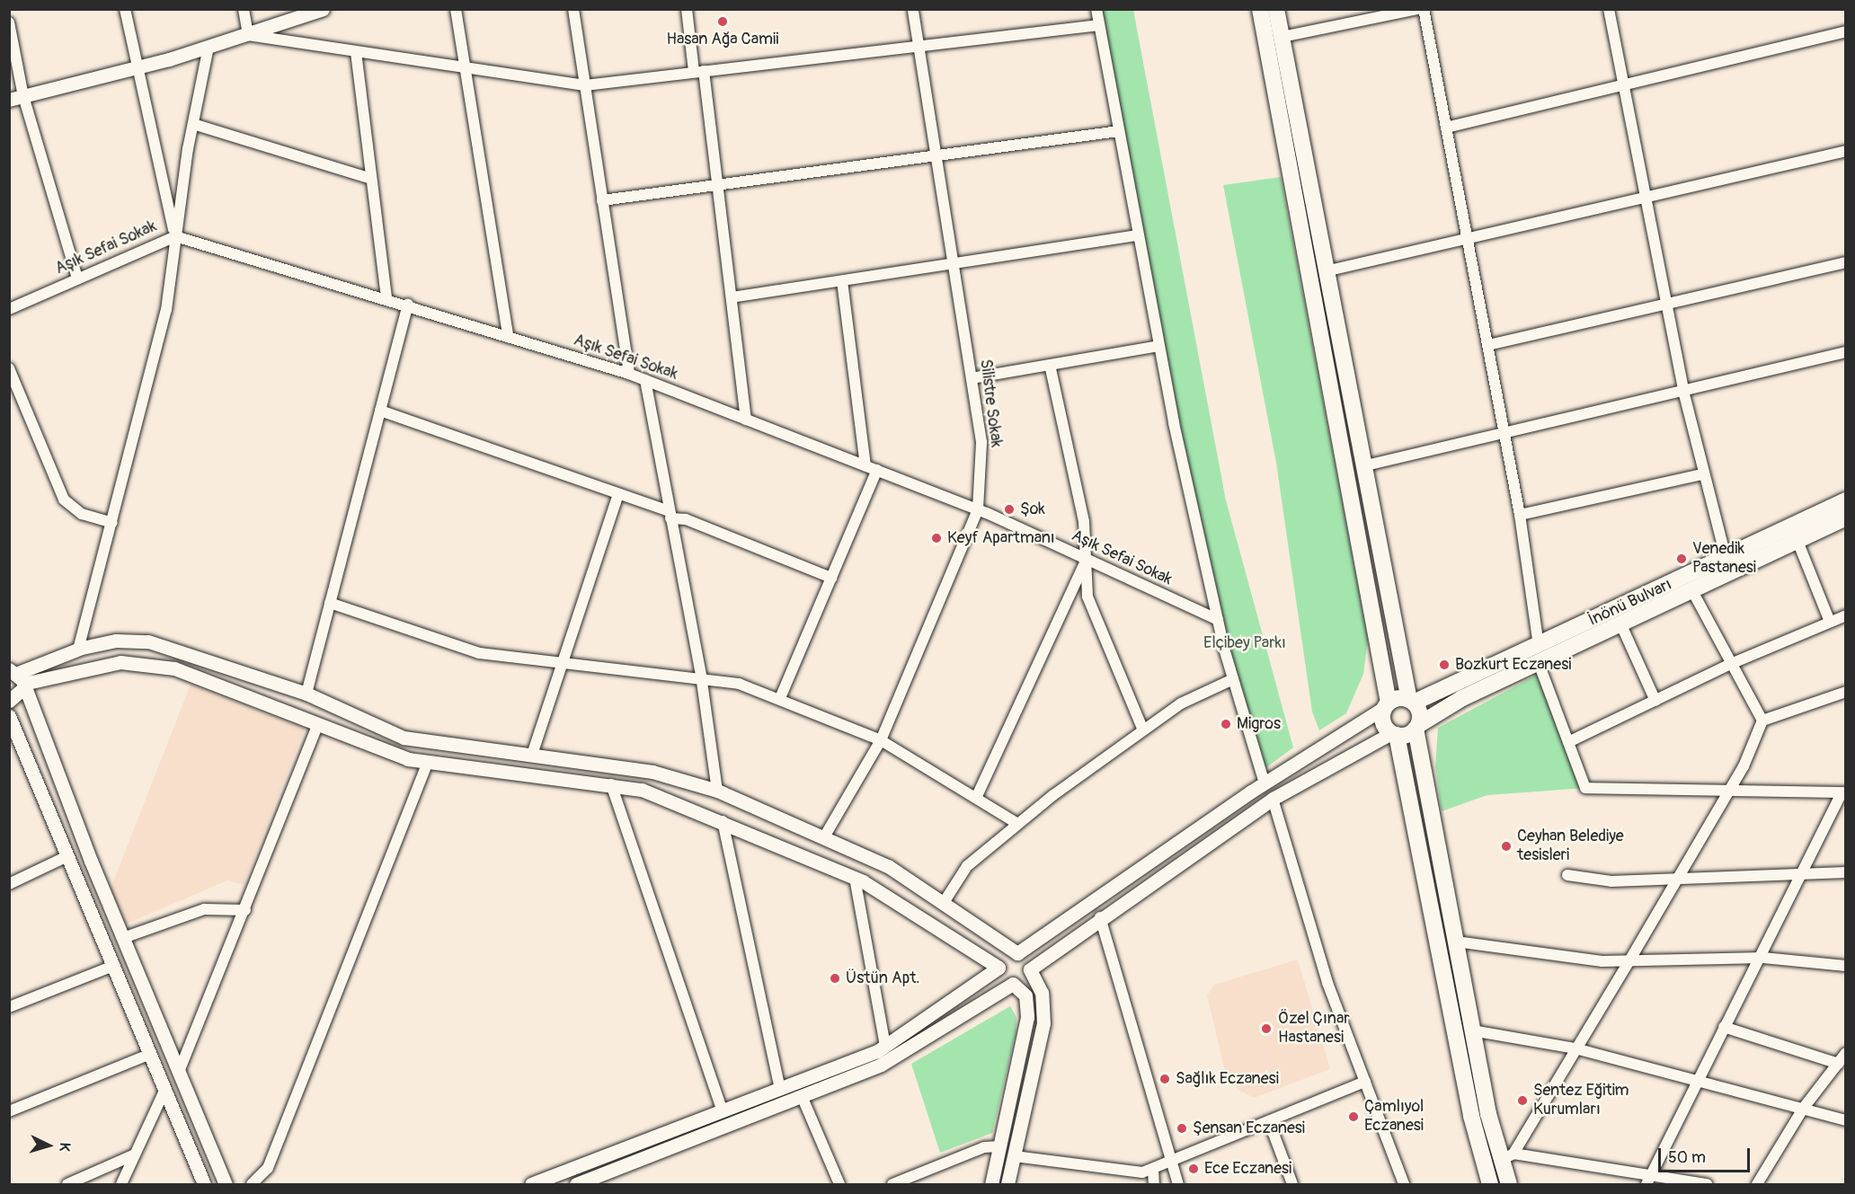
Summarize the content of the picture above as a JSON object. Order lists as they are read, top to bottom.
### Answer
{
  "streets": {
    "main road": ["İnönü Bulvarı"],
    "street": ["Aşık Sefai Sokak", "Silistre Sokak"]
  },
  "crossings": [
    ["Aşık Sefai Sokak", "Silistre Sokak"]
  ],
  "parks": ["Elçibey Parkı"],
  "places": [
    "Hasan Ağa Camii",
    "Şok",
    "Keyf Apartmanı",
    "Venedik Pastanesi",
    "Bozkurt Eczanesi",
    "Migros",
    "Ceyhan Belediye tesisleri",
    "Üstün Apt.",
    "Özel Çınar Hastanesi",
    "Sağlık Eczanesi",
    "Sentez Eğitim Kurumları",
    "Çamlıyol Eczanesi",
    "Şensan Eczanesi",
    "Ece Eczanesi"
  ],
  "scale_bar": "50 m",
  "north": "right"
}
